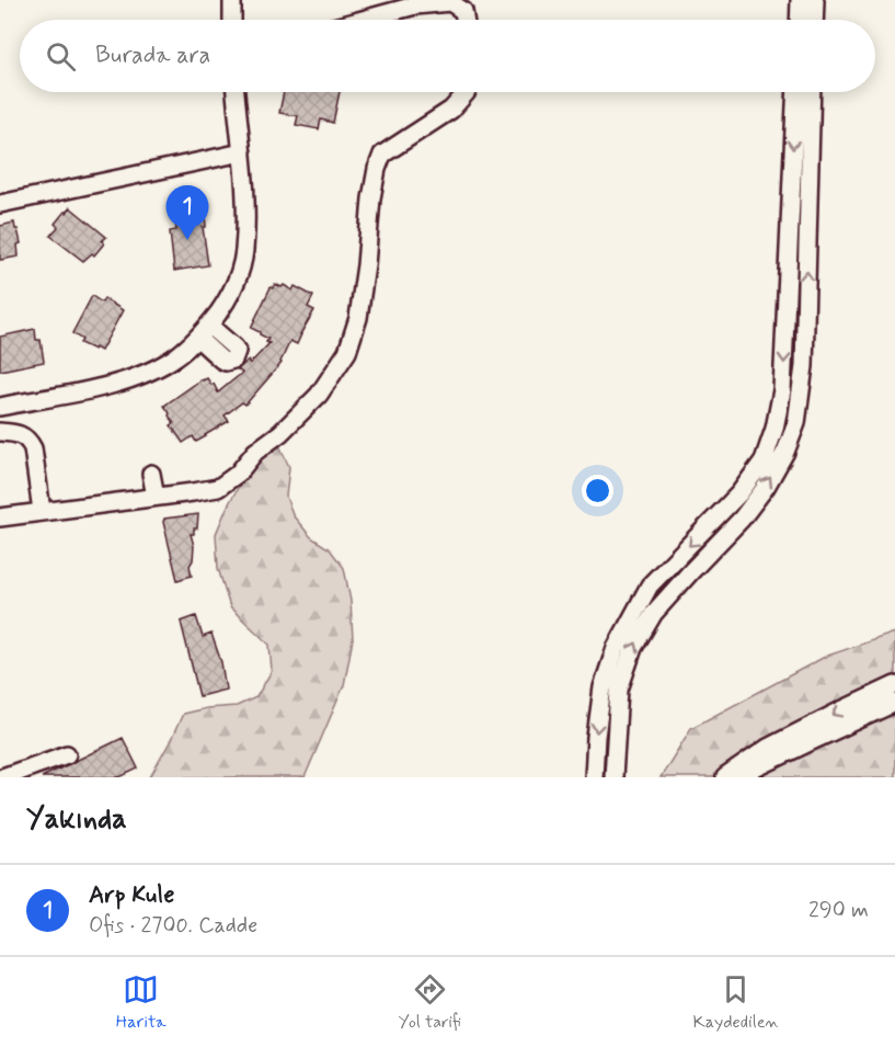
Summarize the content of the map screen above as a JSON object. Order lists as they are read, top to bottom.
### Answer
{
  "page": {
    "search": "Burada ara",
    "pins": "1",
    "heading": "Yakında",
    "list": [
      {
        "mark": "1",
        "name": "Arp Kule",
        "note": "Ofis · 2700. Cadde",
        "value": "290 m"
      }
    ],
    "nav": ["Harita", "Yol tarifi", "Kaydedilen"]
  }
}
